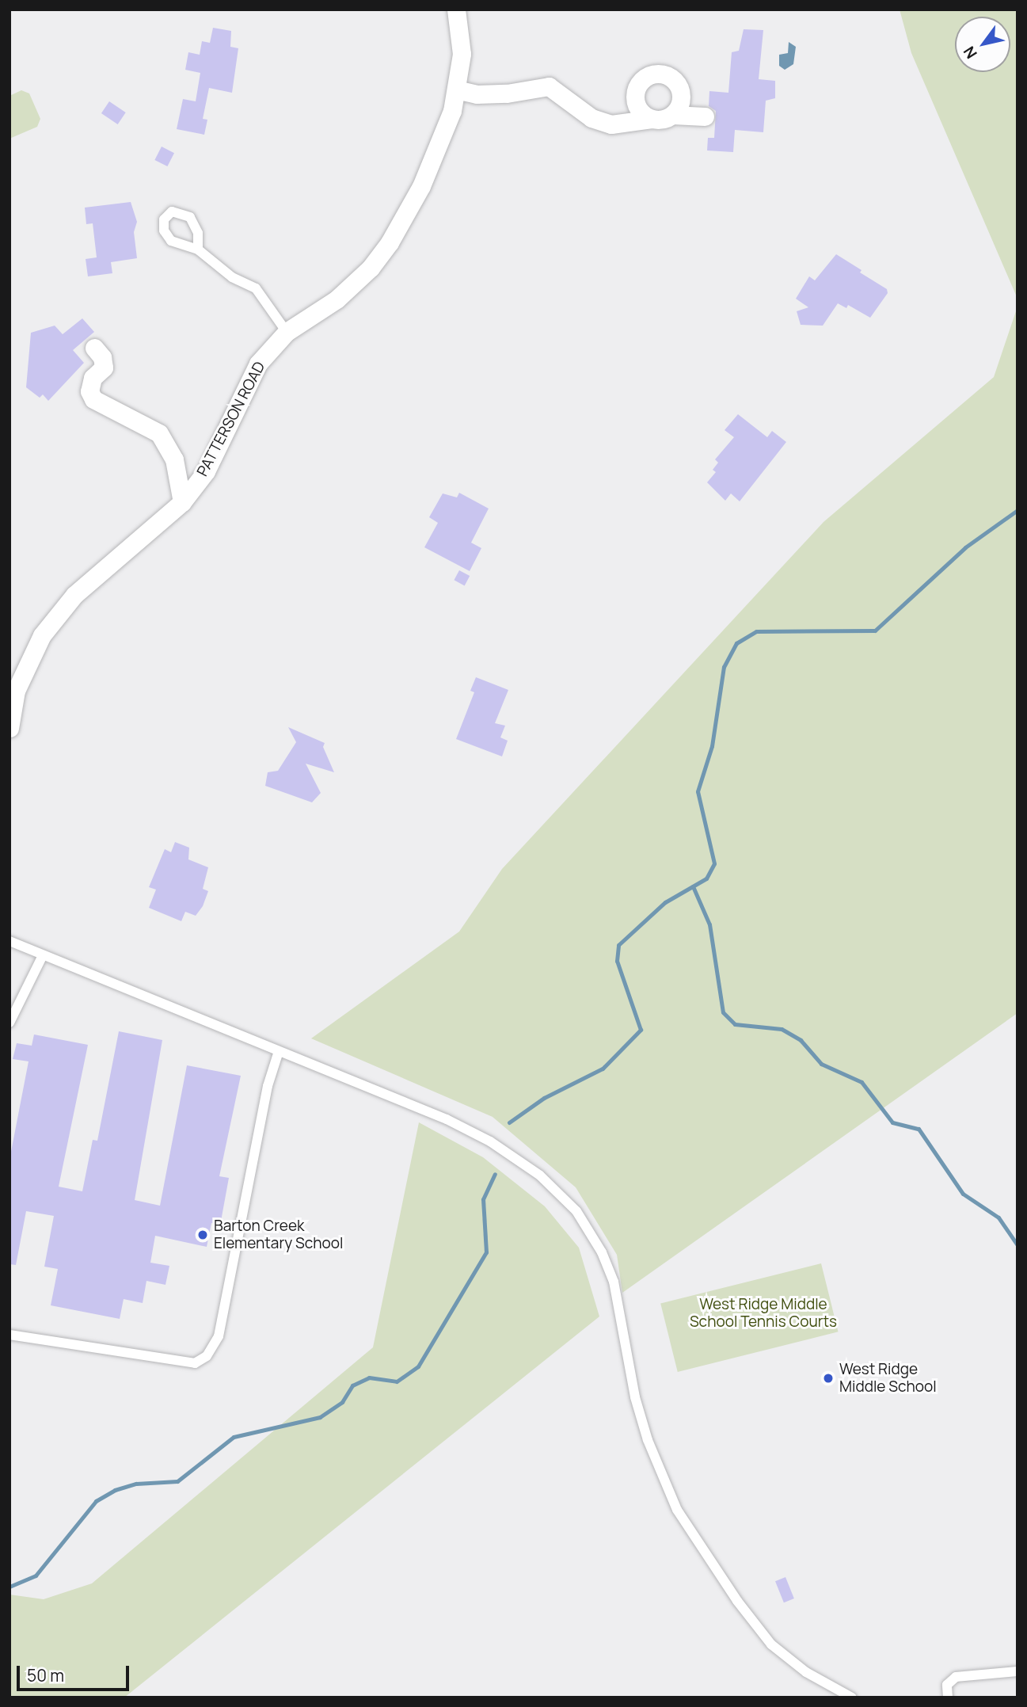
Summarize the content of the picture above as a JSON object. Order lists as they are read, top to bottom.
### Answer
{
  "streets": {
    "street": ["PATTERSON ROAD"]
  },
  "parks": ["West Ridge Middle School Tennis Courts"],
  "places": ["Barton Creek Elementary School", "West Ridge Middle School"],
  "scale_bar": "50 m",
  "north": "bottom left"
}
